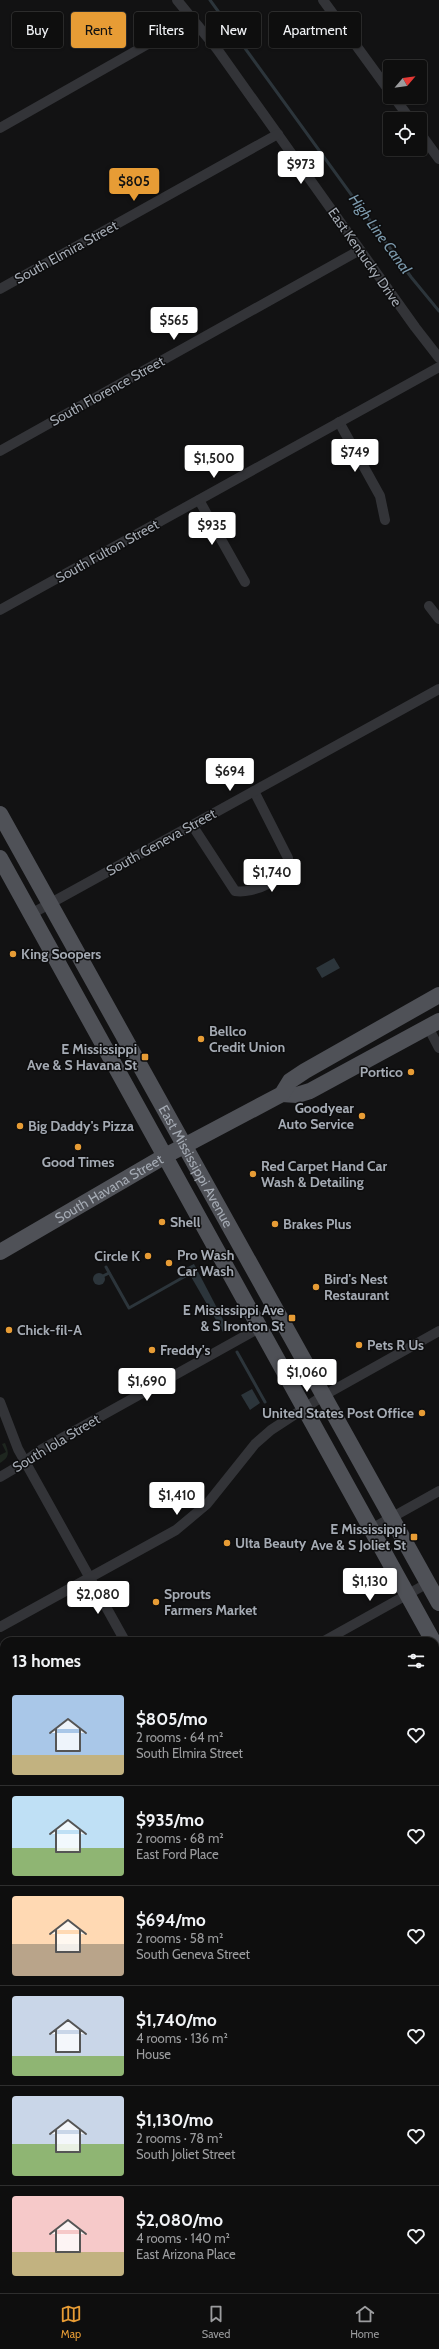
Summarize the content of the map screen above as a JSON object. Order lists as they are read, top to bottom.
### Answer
{
  "streets": {
    "main road": ["East Mississippi Avenue", "South Havana Street"],
    "street": [
      "South Elmira Street",
      "East Kentucky Drive",
      "South Florence Street",
      "South Fulton Street",
      "South Geneva Street",
      "South Iola Street"
    ]
  },
  "crossings": [
    ["South Elmira Street", "East Kentucky Drive"],
    ["East Kentucky Drive", "South Florence Street"],
    ["South Geneva Street", "East Mississippi Avenue"],
    ["East Mississippi Avenue", "South Havana Street"],
    ["East Mississippi Avenue", "South Iola Street"]
  ],
  "water": ["High Line Canal"],
  "places": {
    "other": [
      "King Soopers",
      "Bellco Credit Union",
      "Portico",
      "Goodyear Auto Service",
      "Big Daddy's Pizza",
      "Good Times",
      "Red Carpet Hand Car Wash & Detailing",
      "Shell",
      "Brakes Plus",
      "Circle K",
      "Pro Wash Car Wash",
      "Bird's Nest Restaurant",
      "Chick-fil-A",
      "Pets R Us",
      "Freddy's",
      "United States Post Office",
      "Ulta Beauty",
      "Sprouts Farmers Market"
    ],
    "transit": ["E Mississippi Ave & S Havana St", "E Mississippi Ave & S Ironton St", "E Mississippi Ave & S Joliet St"]
  },
  "north": "top right",
  "page": {
    "chip": [
      "Buy",
      "Rent",
      "Filters",
      "New",
      "Apartment"
    ],
    "price": [
      "$973",
      "$805",
      "$565",
      "$749",
      "$1,500",
      "$935",
      "$694",
      "$1,740",
      "$1,060",
      "$1,690",
      "$1,410",
      "$1,130",
      "$2,080"
    ],
    "heading": "13 homes",
    "list": [
      {
        "name": "$805/mo",
        "note": "2 rooms · 64 m² · South Elmira Street"
      },
      {
        "name": "$935/mo",
        "note": "2 rooms · 68 m² · East Ford Place"
      },
      {
        "name": "$694/mo",
        "note": "2 rooms · 58 m² · South Geneva Street"
      },
      {
        "name": "$1,740/mo",
        "note": "4 rooms · 136 m² · House"
      },
      {
        "name": "$1,130/mo",
        "note": "2 rooms · 78 m² · South Joliet Street"
      },
      {
        "name": "$2,080/mo",
        "note": "4 rooms · 140 m² · East Arizona Place"
      }
    ],
    "tabs": ["Map", "Saved", "Home"]
  }
}
